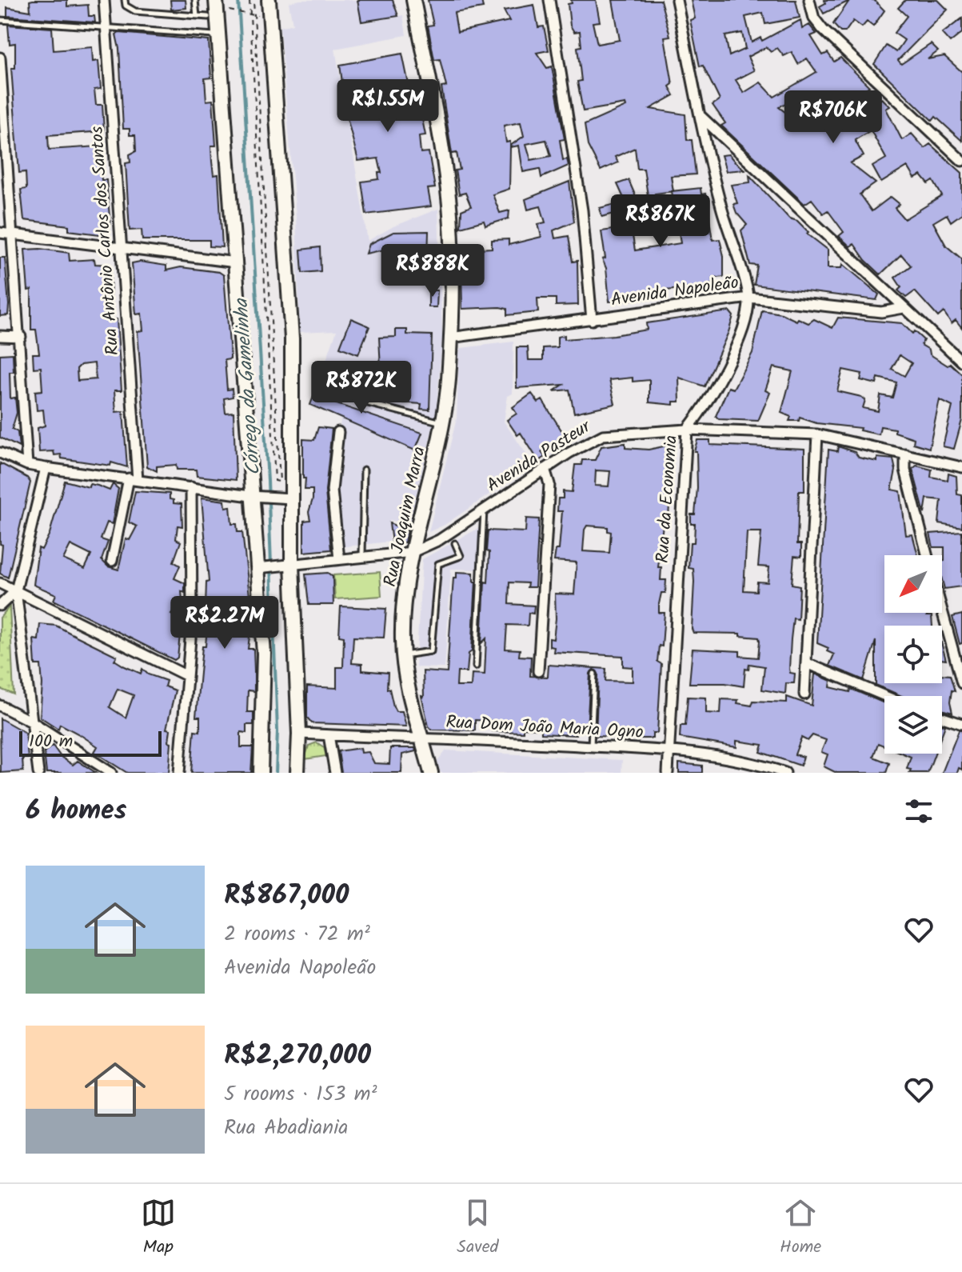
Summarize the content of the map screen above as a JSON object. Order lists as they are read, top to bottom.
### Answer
{
  "streets": {
    "main road": ["Rua Joaquim Marra"],
    "street": [
      "Rua Antônio Carlos dos Santos",
      "Avenida Napoleão",
      "Avenida Pasteur",
      "Rua da Economia",
      "Rua Dom João Maria Ogno"
    ]
  },
  "crossings": [
    ["Avenida Napoleão", "Rua da Economia"],
    ["Avenida Napoleão", "Rua Joaquim Marra"],
    ["Avenida Pasteur", "Rua da Economia"],
    ["Avenida Pasteur", "Rua Joaquim Marra"],
    ["Rua da Economia", "Rua Dom João Maria Ogno"],
    ["Rua Joaquim Marra", "Rua Dom João Maria Ogno"]
  ],
  "water": ["Córrego da Gamelinha"],
  "scale_bar": "100 m",
  "north": "bottom left",
  "page": {
    "price": [
      "R$1.55M",
      "R$706K",
      "R$867K",
      "R$888K",
      "R$872K",
      "R$2.27M"
    ],
    "scale": "100 m",
    "heading": "6 homes",
    "list": [
      {
        "name": "R$867,000",
        "note": "2 rooms · 72 m² · Avenida Napoleão"
      },
      {
        "name": "R$2,270,000",
        "note": "5 rooms · 153 m² · Rua Abadiania"
      }
    ],
    "tabs": ["Map", "Saved", "Home"]
  }
}
